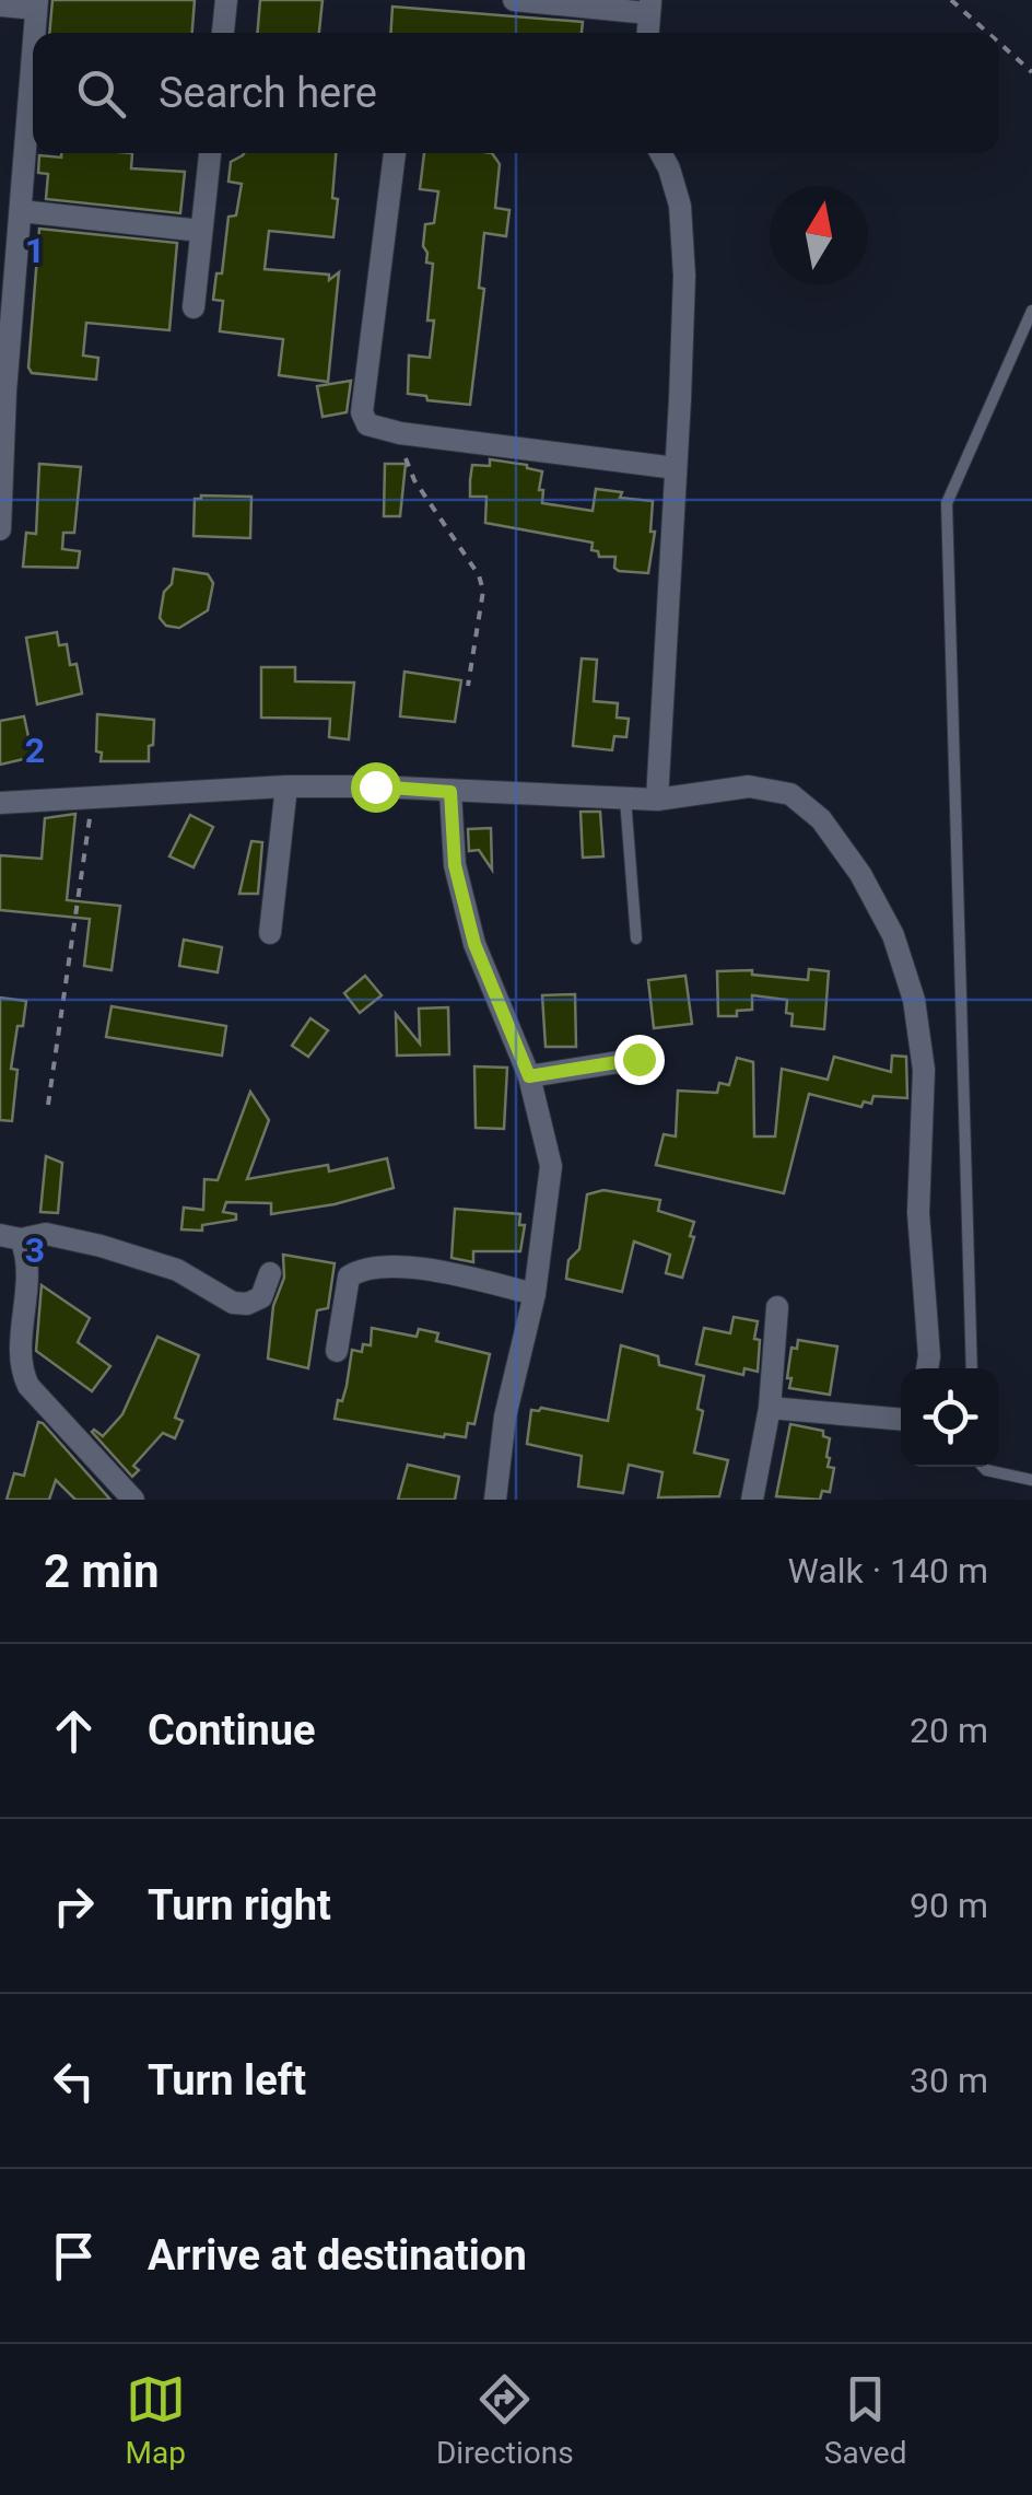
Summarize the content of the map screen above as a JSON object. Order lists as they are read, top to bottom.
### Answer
{
  "north": "top",
  "page": {
    "search": "Search here",
    "heading": ["2 min", "Walk · 140 m"],
    "list": [
      ["Continue", "20 m"],
      ["Turn right", "90 m"],
      ["Turn left", "30 m"],
      "Arrive at destination"
    ],
    "nav": ["Map", "Directions", "Saved"]
  },
  "grid": {
    "rows": ["1", "2", "3"]
  }
}
